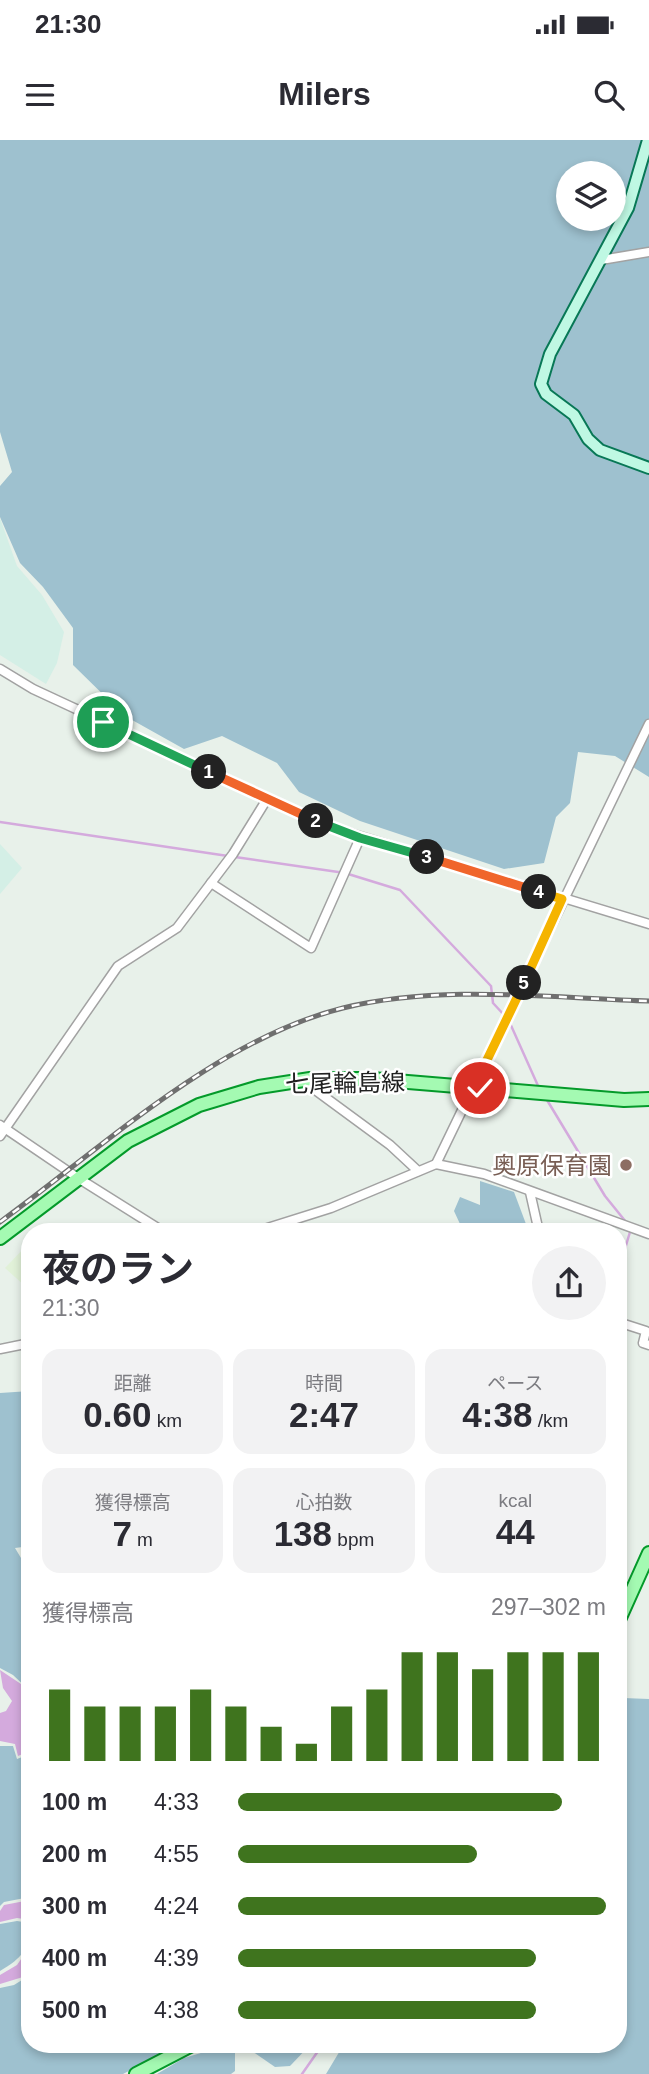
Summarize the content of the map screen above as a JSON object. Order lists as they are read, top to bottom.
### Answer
{
  "streets": {
    "main road": ["七尾輪島線"]
  },
  "places": ["奥原保育園"],
  "page": {
    "status": "21:30",
    "header": "Milers",
    "pins": [
      "1",
      "2",
      "3",
      "4",
      "5"
    ],
    "heading": ["夜のラン", "21:30"],
    "stats": [
      ["距離", "0.60 km"],
      ["時間", "2:47"],
      ["ペース", "4:38 /km"],
      ["獲得標高", "7 m"],
      ["心拍数", "138 bpm"],
      ["kcal", "44"]
    ],
    "chart": ["獲得標高", "297–302 m"],
    "list": [
      {
        "name": "100 m",
        "note": "4:33"
      },
      {
        "name": "200 m",
        "note": "4:55"
      },
      {
        "name": "300 m",
        "note": "4:24"
      },
      {
        "name": "400 m",
        "note": "4:39"
      },
      {
        "name": "500 m",
        "note": "4:38"
      }
    ]
  }
}
